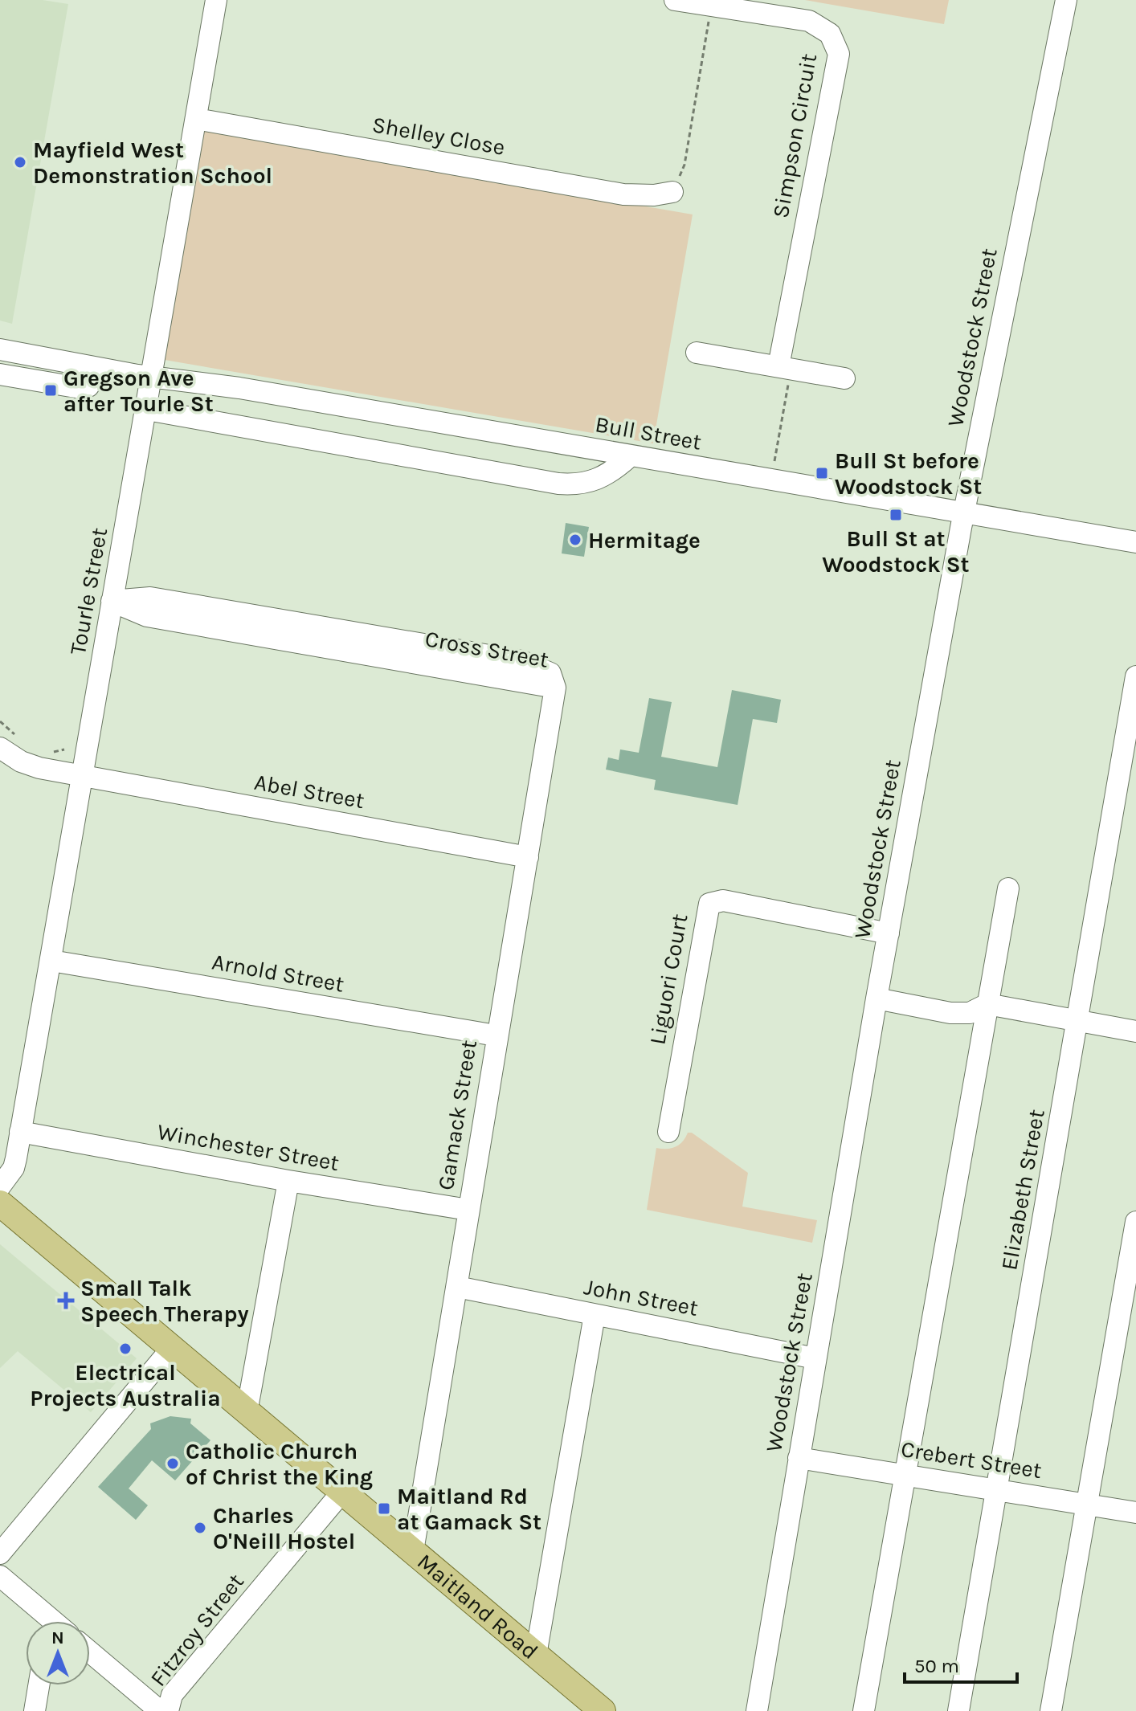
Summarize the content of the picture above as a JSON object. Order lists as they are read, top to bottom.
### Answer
{
  "streets": {
    "main road": ["Maitland Road"],
    "street": [
      "Shelley Close",
      "Simpson Circuit",
      "Woodstock Street",
      "Bull Street",
      "Tourle Street",
      "Cross Street",
      "Abel Street",
      "Arnold Street",
      "Liguori Court",
      "Gamack Street",
      "Winchester Street",
      "Elizabeth Street",
      "John Street",
      "Crebert Street",
      "Fitzroy Street"
    ]
  },
  "crossings": [
    ["Shelley Close", "Tourle Street"],
    ["Woodstock Street", "Bull Street"],
    ["Woodstock Street", "Liguori Court"],
    ["Woodstock Street", "John Street"],
    ["Woodstock Street", "Crebert Street"],
    ["Bull Street", "Tourle Street"],
    ["Tourle Street", "Cross Street"],
    ["Tourle Street", "Abel Street"],
    ["Tourle Street", "Arnold Street"],
    ["Tourle Street", "Winchester Street"],
    ["Cross Street", "Gamack Street"],
    ["Abel Street", "Gamack Street"],
    ["Arnold Street", "Gamack Street"],
    ["Gamack Street", "Winchester Street"],
    ["Gamack Street", "John Street"],
    ["Gamack Street", "Maitland Road"],
    ["Elizabeth Street", "Crebert Street"],
    ["Maitland Road", "Fitzroy Street"]
  ],
  "places": {
    "other": [
      "Mayfield West Demonstration School",
      "Hermitage",
      "Electrical Projects Australia",
      "Catholic Church of Christ the King",
      "Charles O'Neill Hostel"
    ],
    "transit": [
      "Gregson Ave after Tourle St",
      "Bull St before Woodstock St",
      "Bull St at Woodstock St",
      "Maitland Rd at Gamack St"
    ],
    "health": ["Small Talk Speech Therapy"]
  },
  "scale_bar": "50 m",
  "north": "top"
}
